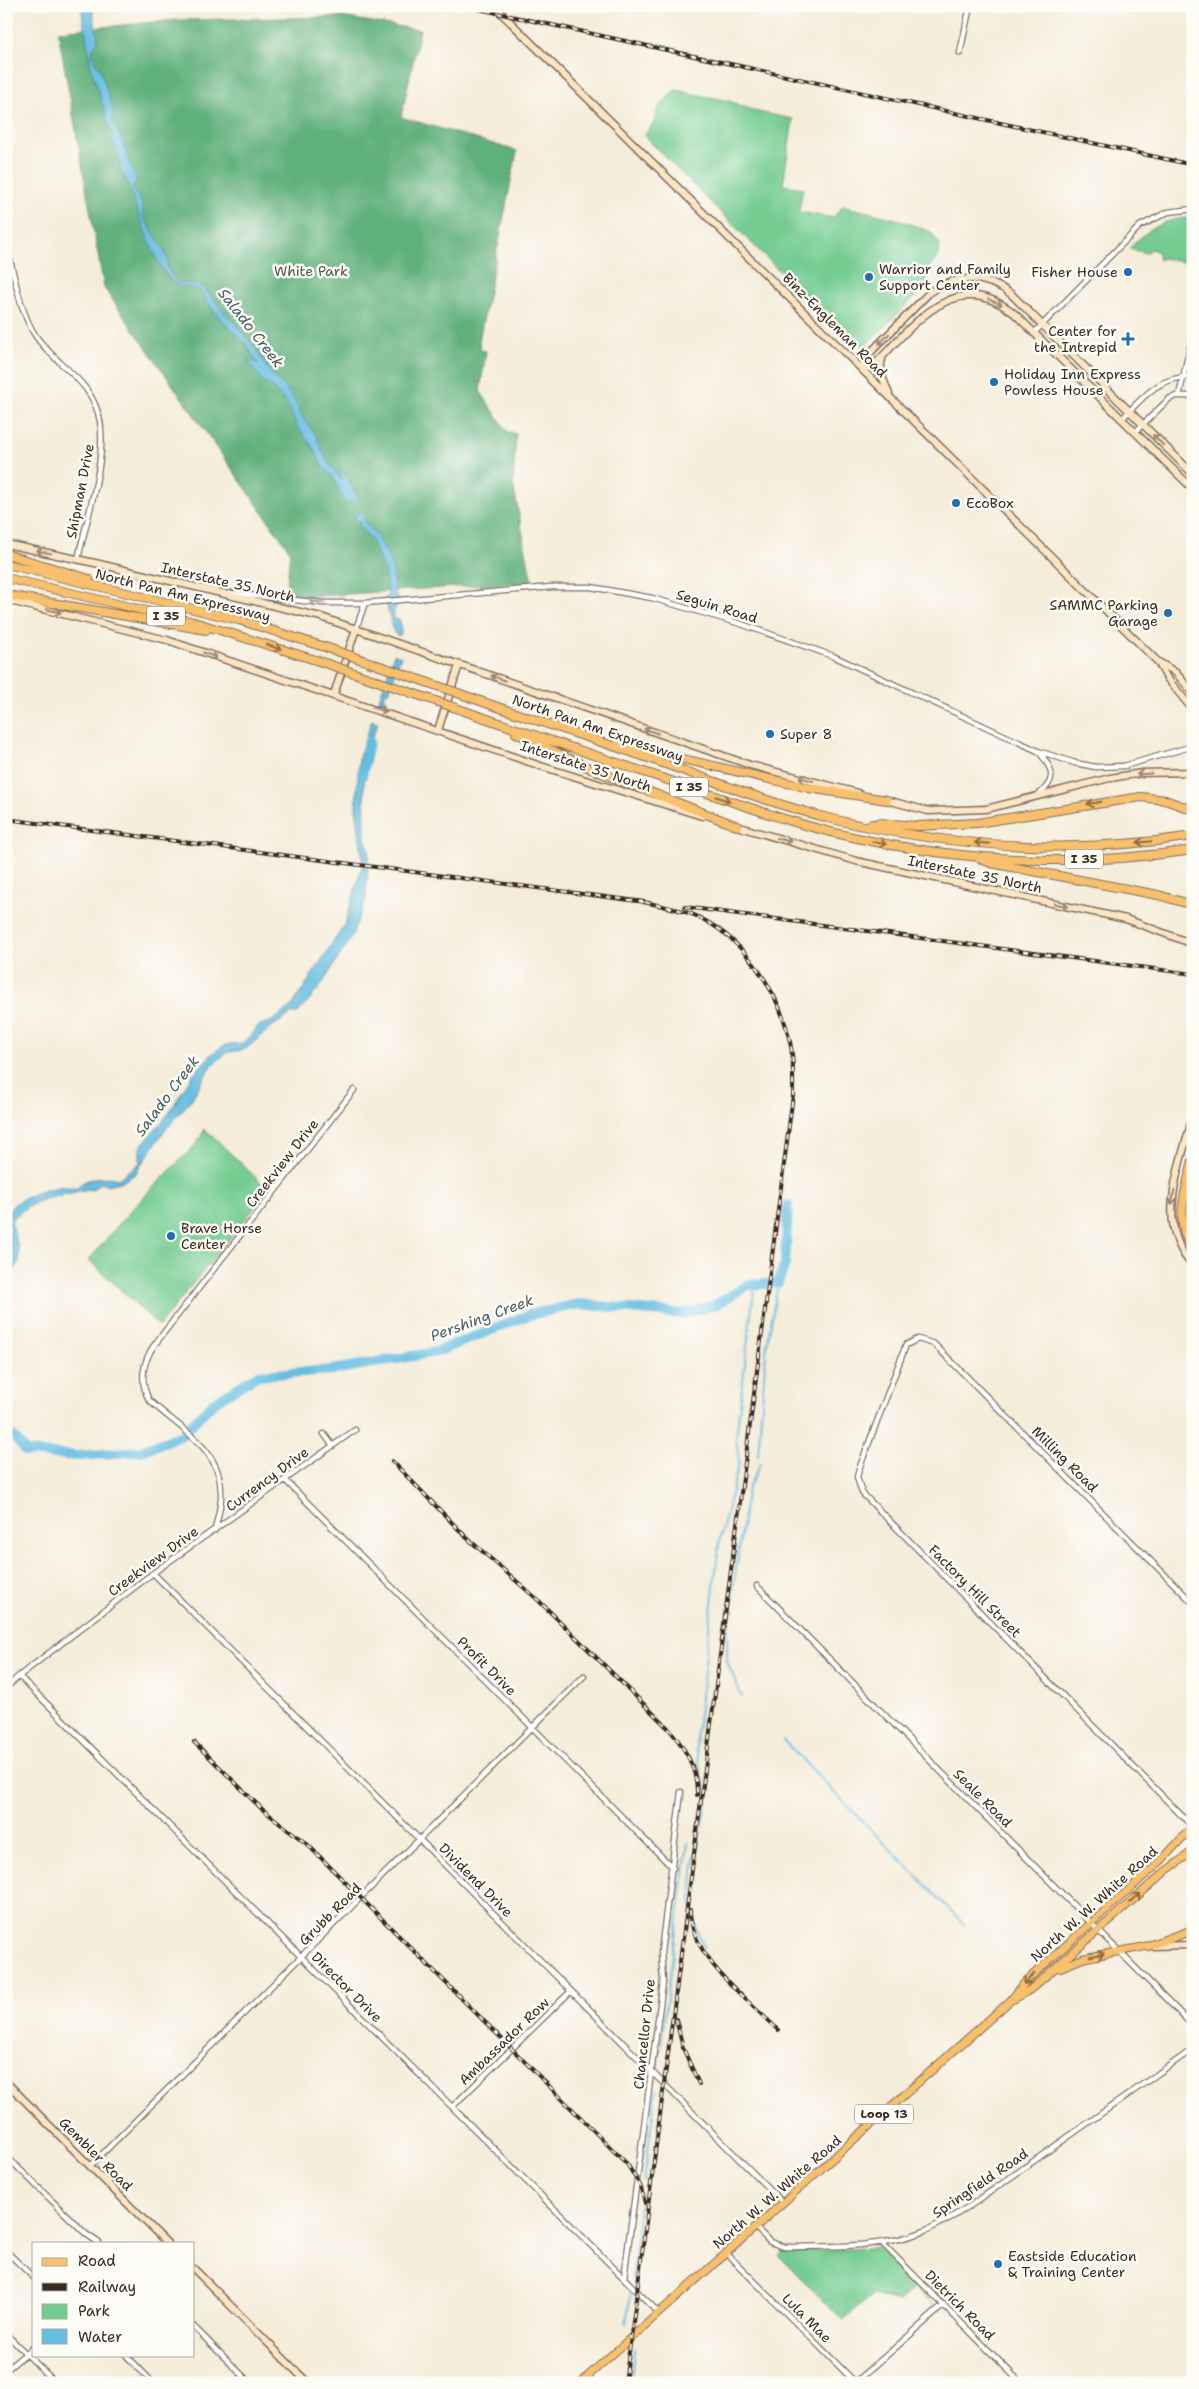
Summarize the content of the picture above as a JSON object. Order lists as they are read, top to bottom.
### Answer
{
  "streets": {
    "highway": ["North Pan Am Expressway", "I 35", "Loop 13"],
    "main road": [
      "Binz-Engleman Road",
      "Interstate 35 North",
      "North W. W. White Road",
      "Gembler Road"
    ],
    "street": [
      "Shipman Drive",
      "Seguin Road",
      "Creekview Drive",
      "Milling Road",
      "Currency Drive",
      "Factory Hill Street",
      "Profit Drive",
      "Seale Road",
      "Dividend Drive",
      "Grubb Road",
      "Director Drive",
      "Chancellor Drive",
      "Ambassador Row",
      "Springfield Road",
      "Dietrich Road",
      "Lula Mae"
    ]
  },
  "crossings": [
    ["Shipman Drive", "Interstate 35 North"],
    ["Interstate 35 North", "Seguin Road"],
    ["Creekview Drive", "Currency Drive"],
    ["Creekview Drive", "Dividend Drive"],
    ["Creekview Drive", "Director Drive"],
    ["Milling Road", "Factory Hill Street"],
    ["Currency Drive", "Profit Drive"],
    ["Factory Hill Street", "North W. W. White Road"],
    ["Profit Drive", "Grubb Road"],
    ["Profit Drive", "Chancellor Drive"],
    ["Seale Road", "North W. W. White Road"],
    ["Dividend Drive", "North W. W. White Road"],
    ["Dividend Drive", "Grubb Road"],
    ["Dividend Drive", "Chancellor Drive"],
    ["Dividend Drive", "Ambassador Row"],
    ["North W. W. White Road", "Director Drive"],
    ["North W. W. White Road", "Loop 13"],
    ["North W. W. White Road", "Springfield Road"],
    ["North W. W. White Road", "Lula Mae"],
    ["Grubb Road", "Director Drive"],
    ["Grubb Road", "Gembler Road"],
    ["Director Drive", "Chancellor Drive"],
    ["Director Drive", "Ambassador Row"],
    ["Springfield Road", "Dietrich Road"]
  ],
  "water": ["Salado Creek", "Pershing Creek"],
  "parks": ["White Park"],
  "places": {
    "other": [
      "Fisher House",
      "Warrior and Family Support Center",
      "Holiday Inn Express Powless House",
      "EcoBox",
      "SAMMC Parking Garage",
      "Super 8",
      "Brave Horse Center",
      "Eastside Education & Training Center"
    ],
    "health": ["Center for the Intrepid"]
  },
  "legend": [
    "Road",
    "Railway",
    "Park",
    "Water"
  ]
}
